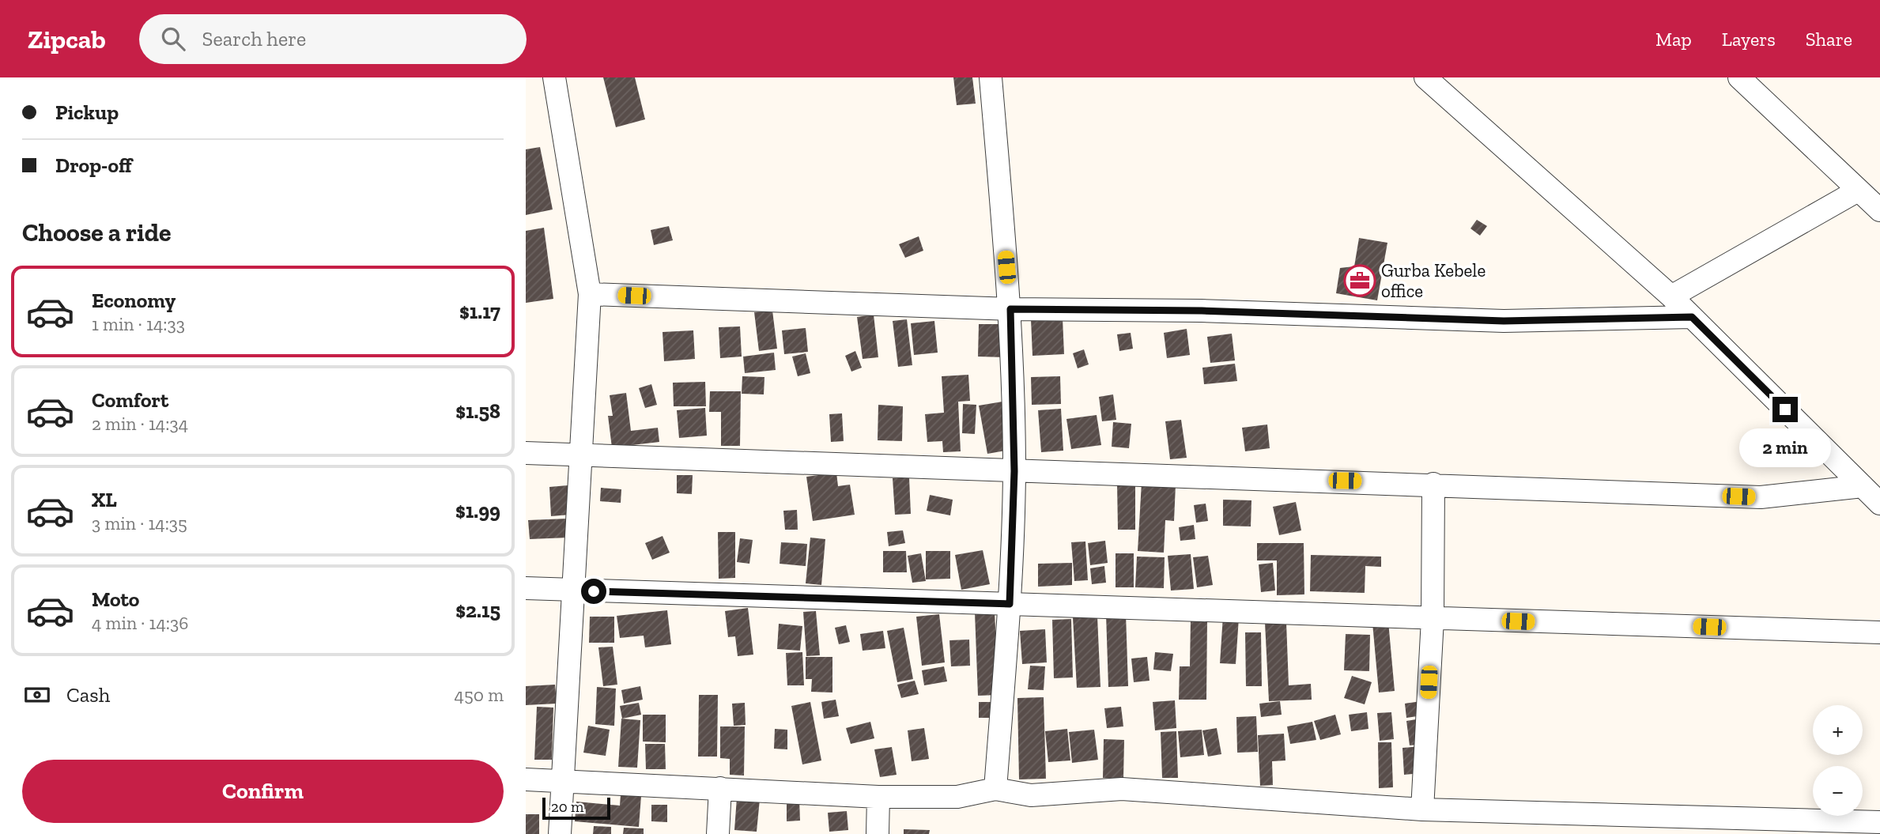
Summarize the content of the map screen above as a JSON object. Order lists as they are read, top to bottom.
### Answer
{
  "places": {
    "office": ["Gurba Kebele office"]
  },
  "scale_bar": "20 m",
  "page": {
    "header": "Zipcab",
    "search": "Search here",
    "nav": ["Map", "Layers", "Share"],
    "banner": ["Pickup", "Drop-off"],
    "heading": "Choose a ride",
    "list": [
      {
        "name": "Economy",
        "note": "1 min · 14:33",
        "value": "$1.17"
      },
      {
        "name": "Comfort",
        "note": "2 min · 14:34",
        "value": "$1.58"
      },
      {
        "name": "XL",
        "note": "3 min · 14:35",
        "value": "$1.99"
      },
      {
        "name": "Moto",
        "note": "4 min · 14:36",
        "value": "$2.15"
      }
    ],
    "bubble": "2 min",
    "pay": ["Cash", "450 m"],
    "map_buttons": ["+", "−"],
    "buttons": "Confirm",
    "scale": "20 m"
  }
}
